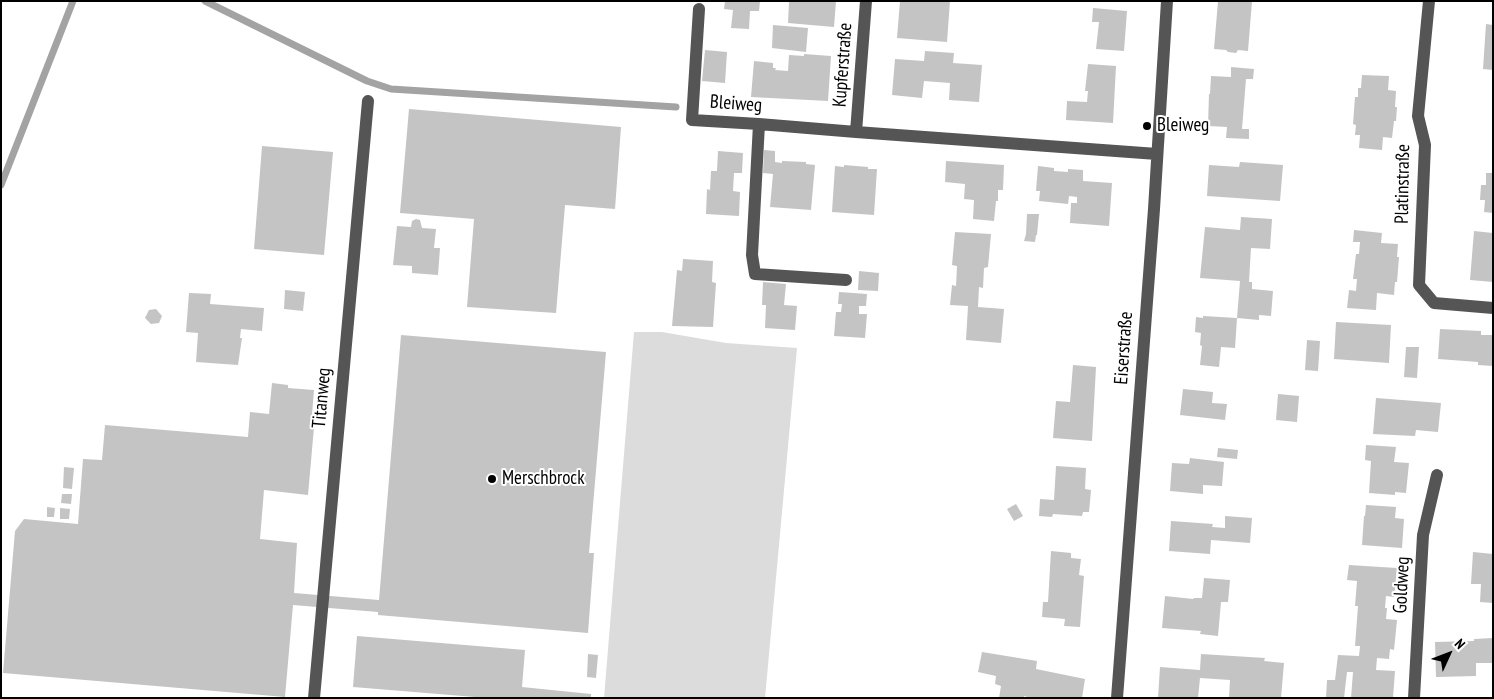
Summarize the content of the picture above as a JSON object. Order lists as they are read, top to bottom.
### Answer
{
  "streets": {
    "street": [
      "Kupferstraße",
      "Bleiweg",
      "Platinstraße",
      "Eiserstraße",
      "Titanweg",
      "Goldweg"
    ]
  },
  "crossings": [
    ["Kupferstraße", "Bleiweg"],
    ["Bleiweg", "Eiserstraße"]
  ],
  "places": ["Bleiweg", "Merschbrock"],
  "north": "top right"
}
